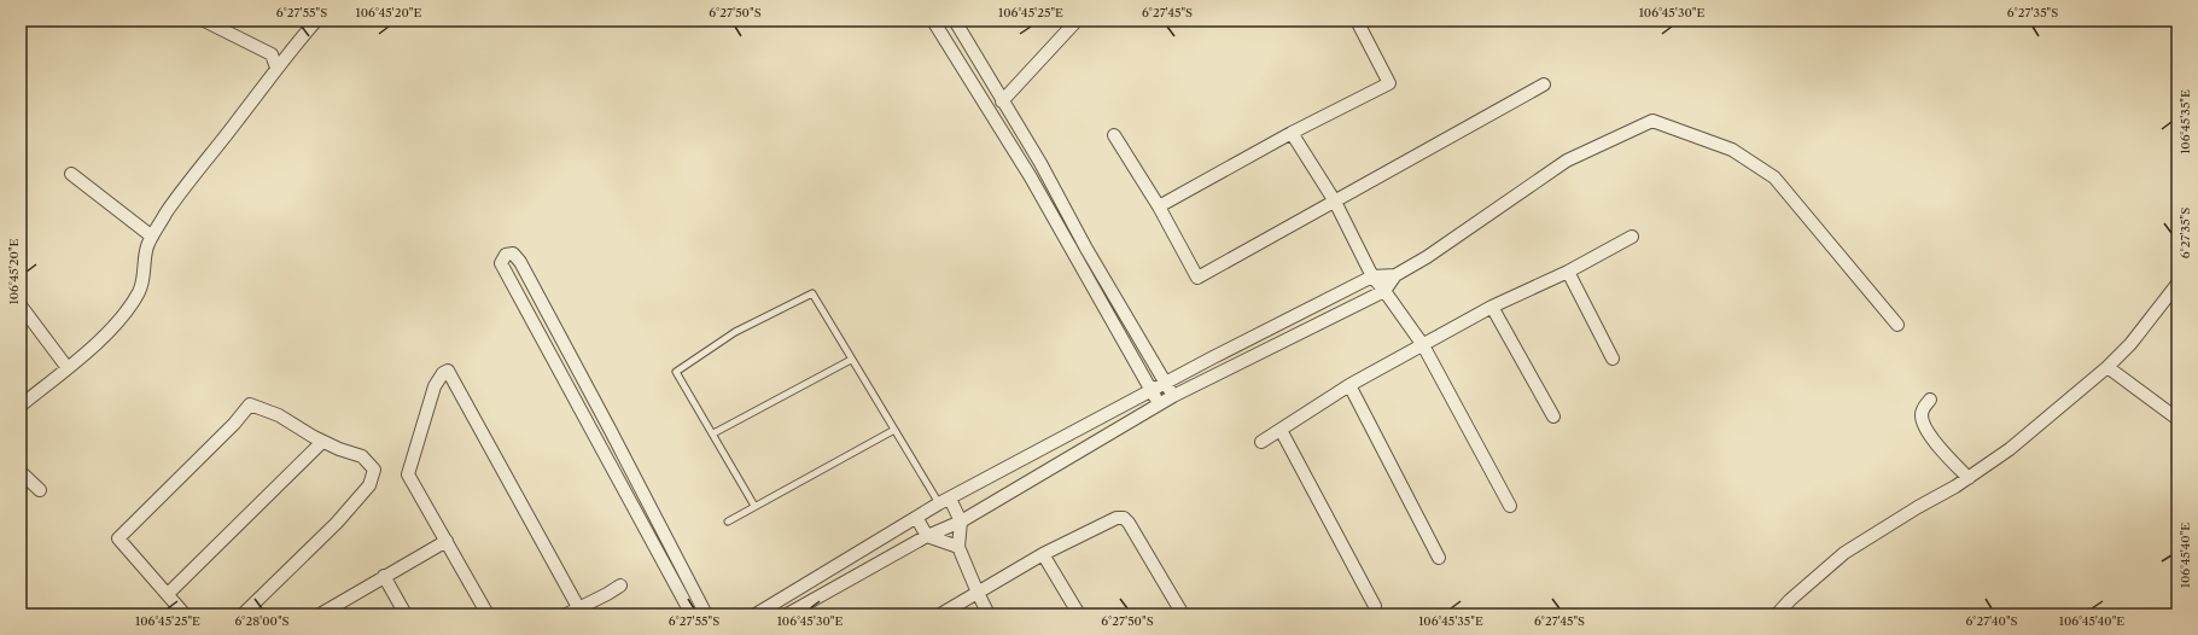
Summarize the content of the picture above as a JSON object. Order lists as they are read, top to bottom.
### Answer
{
  "coordinates": [
    "6°27'55\"S",
    "106°45'20\"E",
    "6°27'50\"S",
    "106°45'25\"E",
    "6°27'45\"S",
    "106°45'30\"E",
    "6°27'35\"S",
    "106°45'35\"E",
    "106°45'40\"E",
    "6°28'00\"S",
    "6°27'40\"S"
  ]
}
